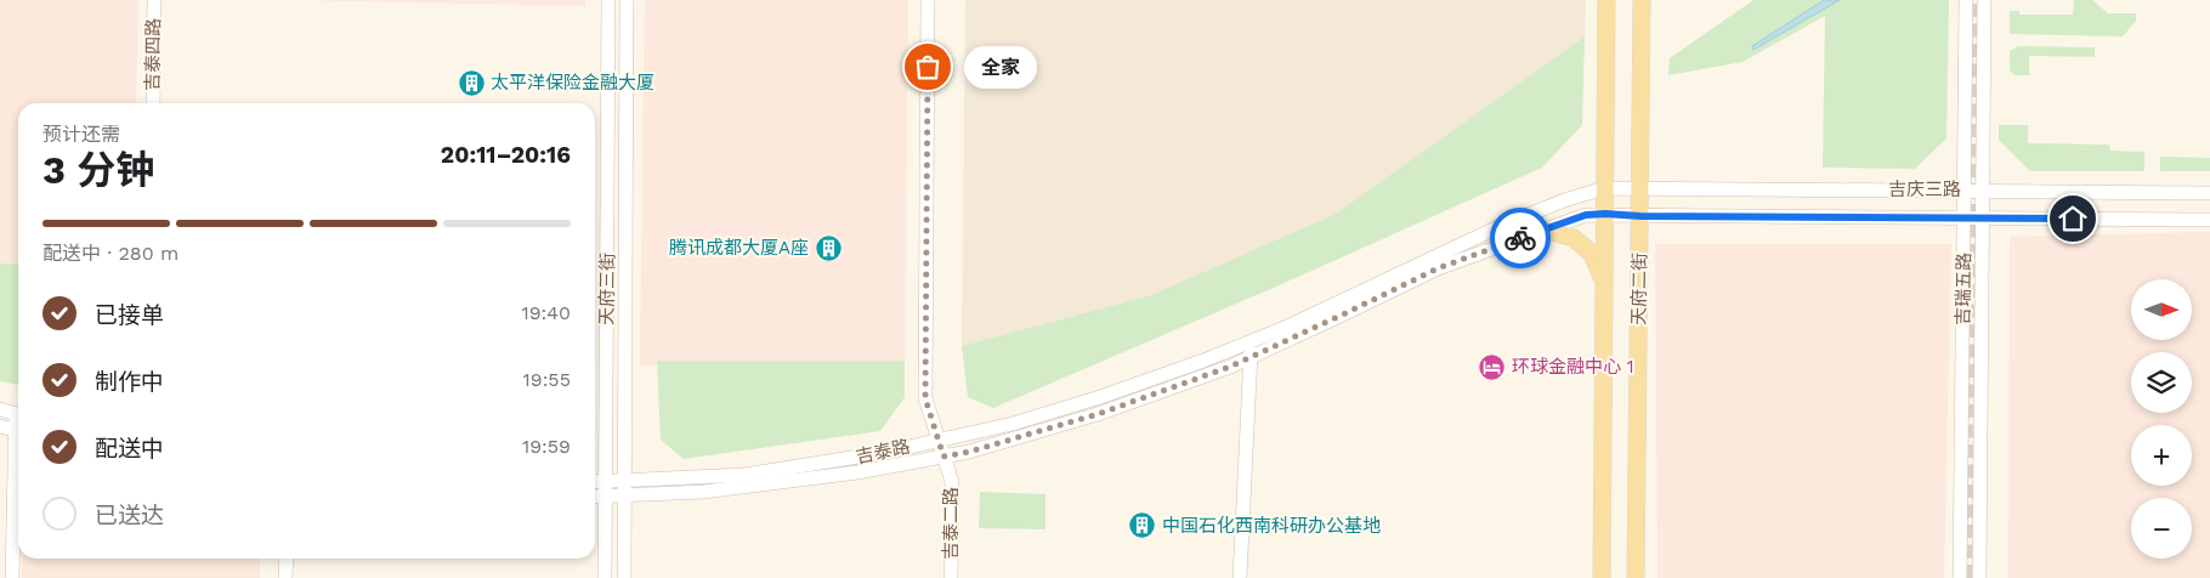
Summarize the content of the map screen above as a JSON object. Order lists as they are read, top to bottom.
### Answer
{
  "streets": {
    "main road": ["天府二街"],
    "street": [
      "吉泰四路",
      "吉庆三路",
      "天府三街",
      "吉瑞五路",
      "吉泰路",
      "吉泰二路"
    ]
  },
  "crossings": [
    ["吉庆三路", "天府二街"],
    ["吉庆三路", "吉瑞五路"],
    ["吉庆三路", "吉泰路"],
    ["天府三街", "吉泰路"],
    ["天府二街", "吉泰路"],
    ["吉泰路", "吉泰二路"]
  ],
  "places": {
    "other": ["全家"],
    "building": ["太平洋保险金融大厦", "腾讯成都大厦A座", "中国石化西南科研办公基地"],
    "hotel": ["环球金融中心 1"]
  },
  "north": "right",
  "page": {
    "bubble": "全家",
    "heading": ["3 分钟", "预计还需", "20:11–20:16"],
    "bar": "配送中 · 280 m",
    "map_buttons": ["+", "−"],
    "list": [
      ["已接单", "19:40"],
      ["制作中", "19:55"],
      ["配送中", "19:59"],
      "已送达"
    ]
  }
}
